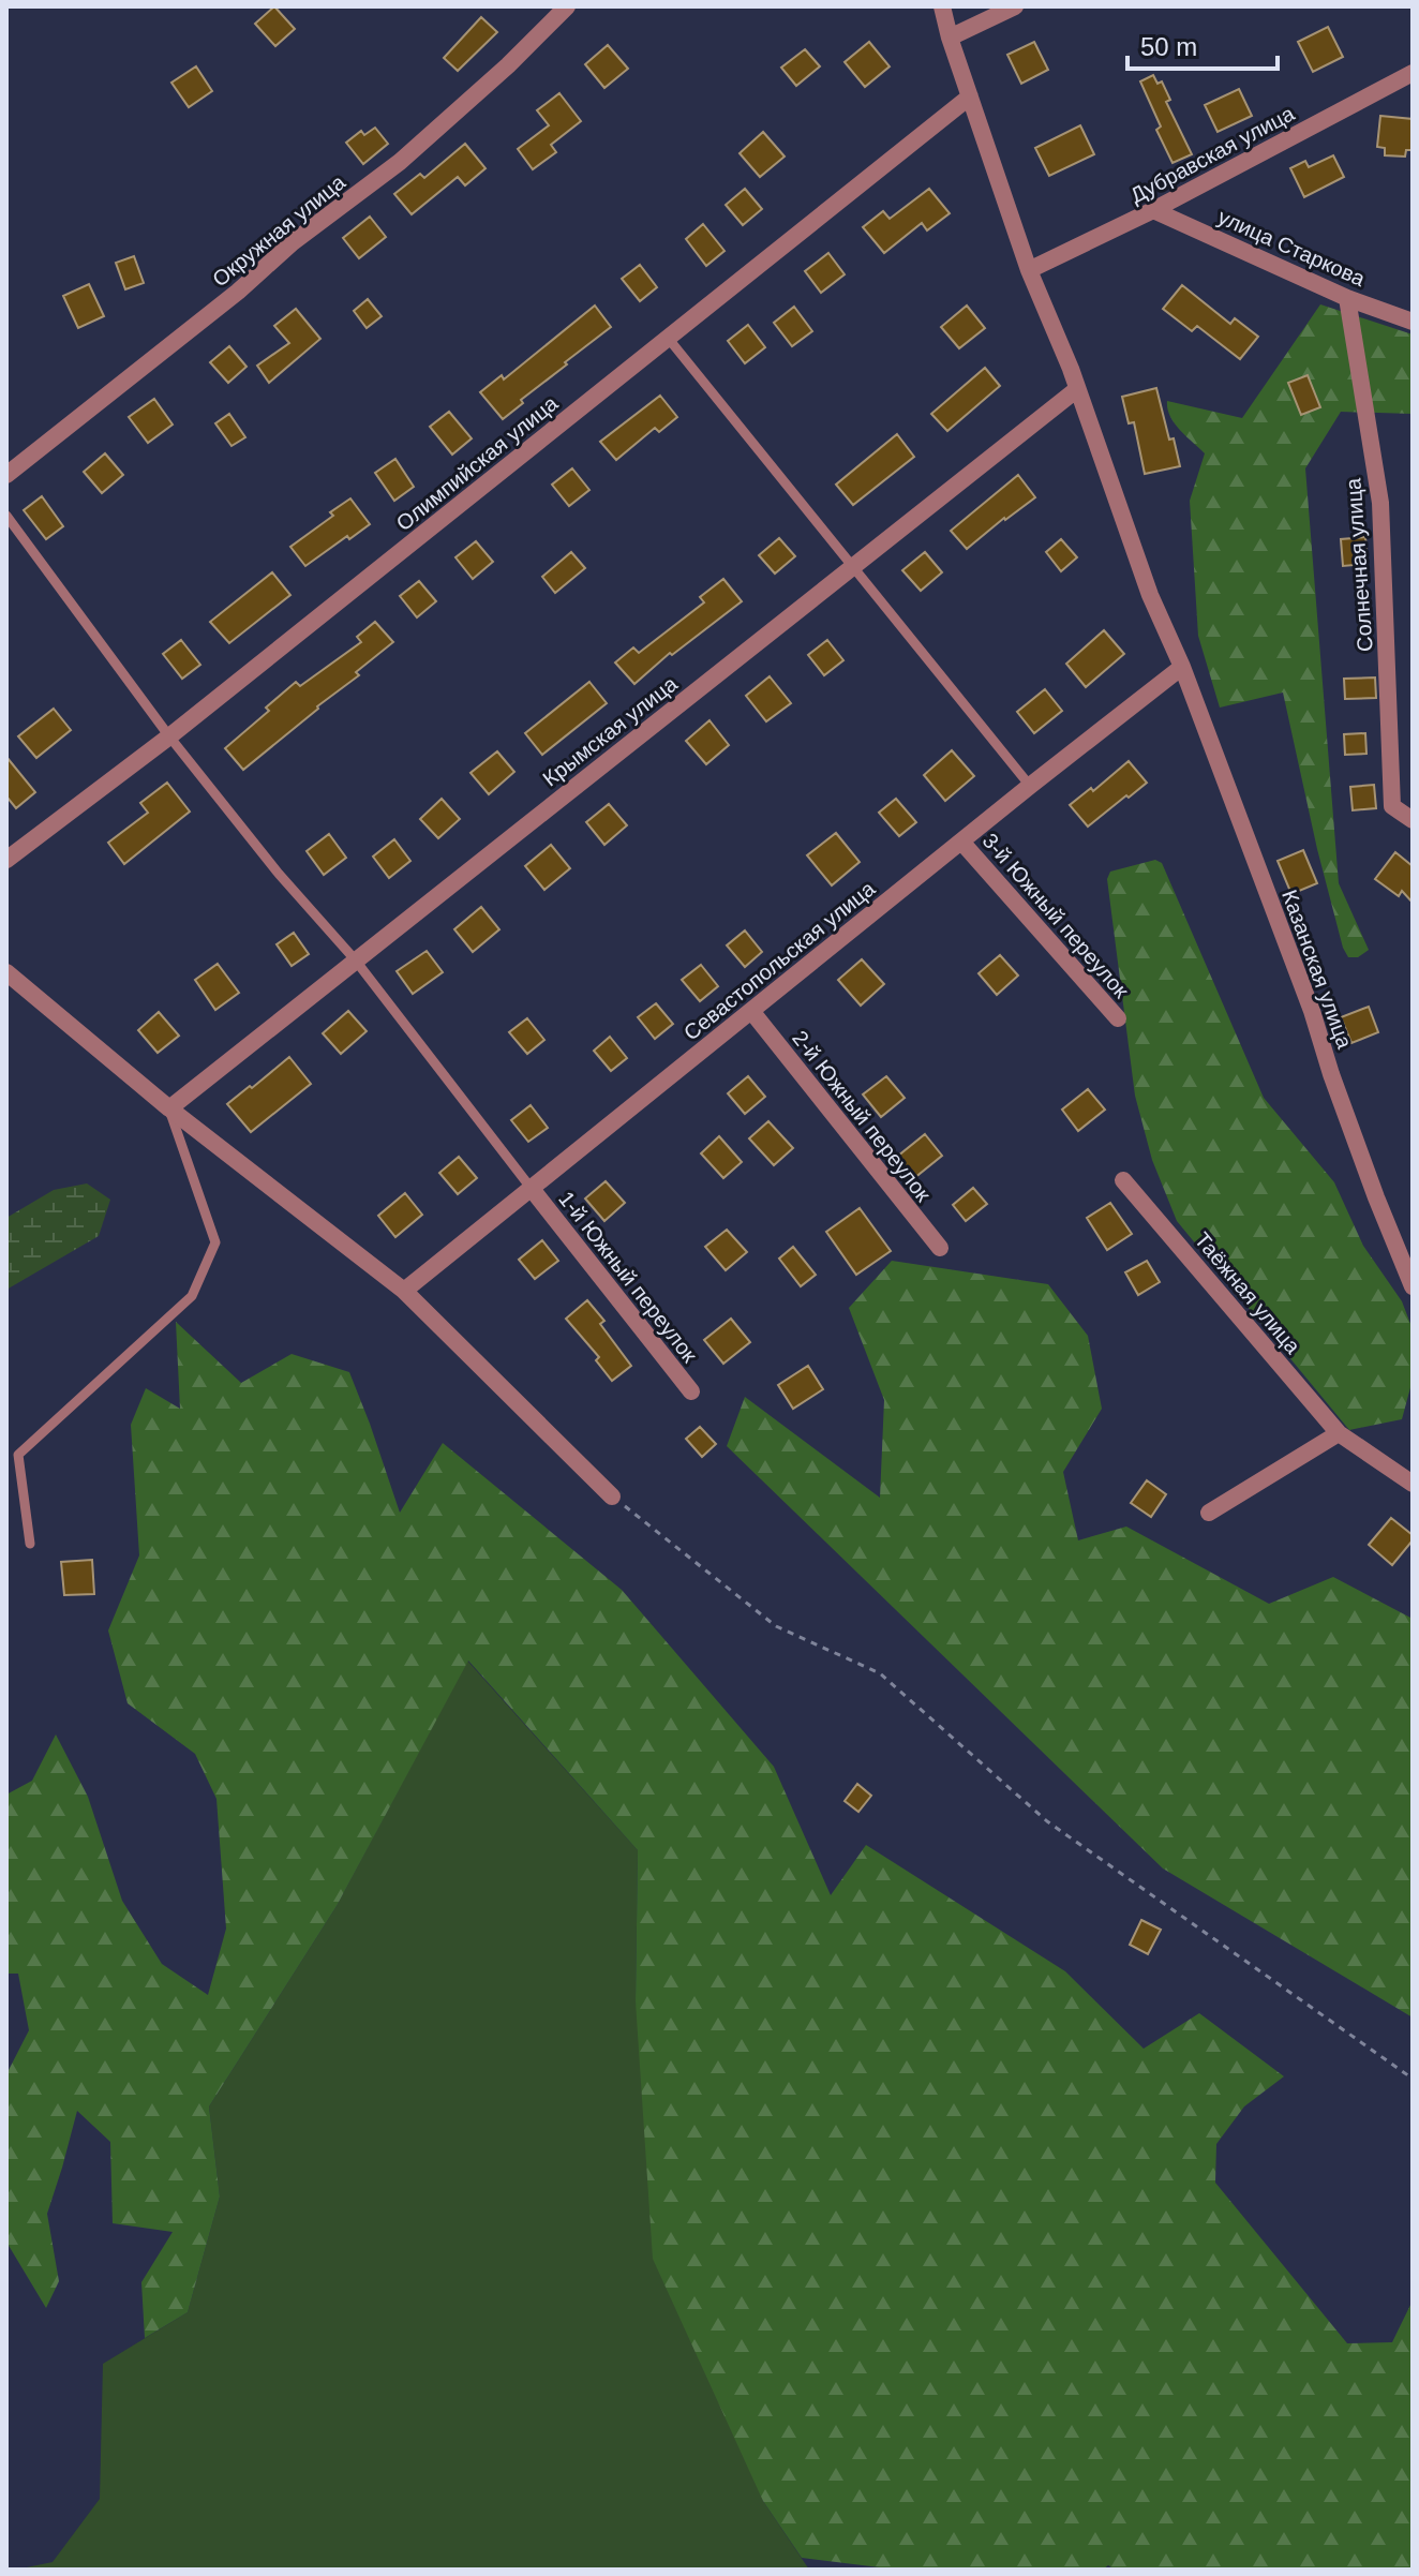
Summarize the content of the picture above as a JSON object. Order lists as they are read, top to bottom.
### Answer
{
  "streets": {
    "street": [
      "Дубравская улица",
      "Окружная улица",
      "улица Старкова",
      "Олимпийская улица",
      "Солнечная улица",
      "Крымская улица",
      "3-й Южный переулок",
      "Севастопольская улица",
      "Казанская улица",
      "2-й Южный переулок",
      "1-й Южный переулок",
      "Таёжная улица"
    ]
  },
  "crossings": [
    ["Дубравская улица", "улица Старкова"],
    ["Дубравская улица", "Казанская улица"],
    ["улица Старкова", "Солнечная улица"],
    ["Олимпийская улица", "Казанская улица"],
    ["Крымская улица", "Казанская улица"],
    ["3-й Южный переулок", "Севастопольская улица"],
    ["Севастопольская улица", "Казанская улица"],
    ["Севастопольская улица", "2-й Южный переулок"],
    ["Севастопольская улица", "1-й Южный переулок"]
  ],
  "scale_bar": "50 m"
}
